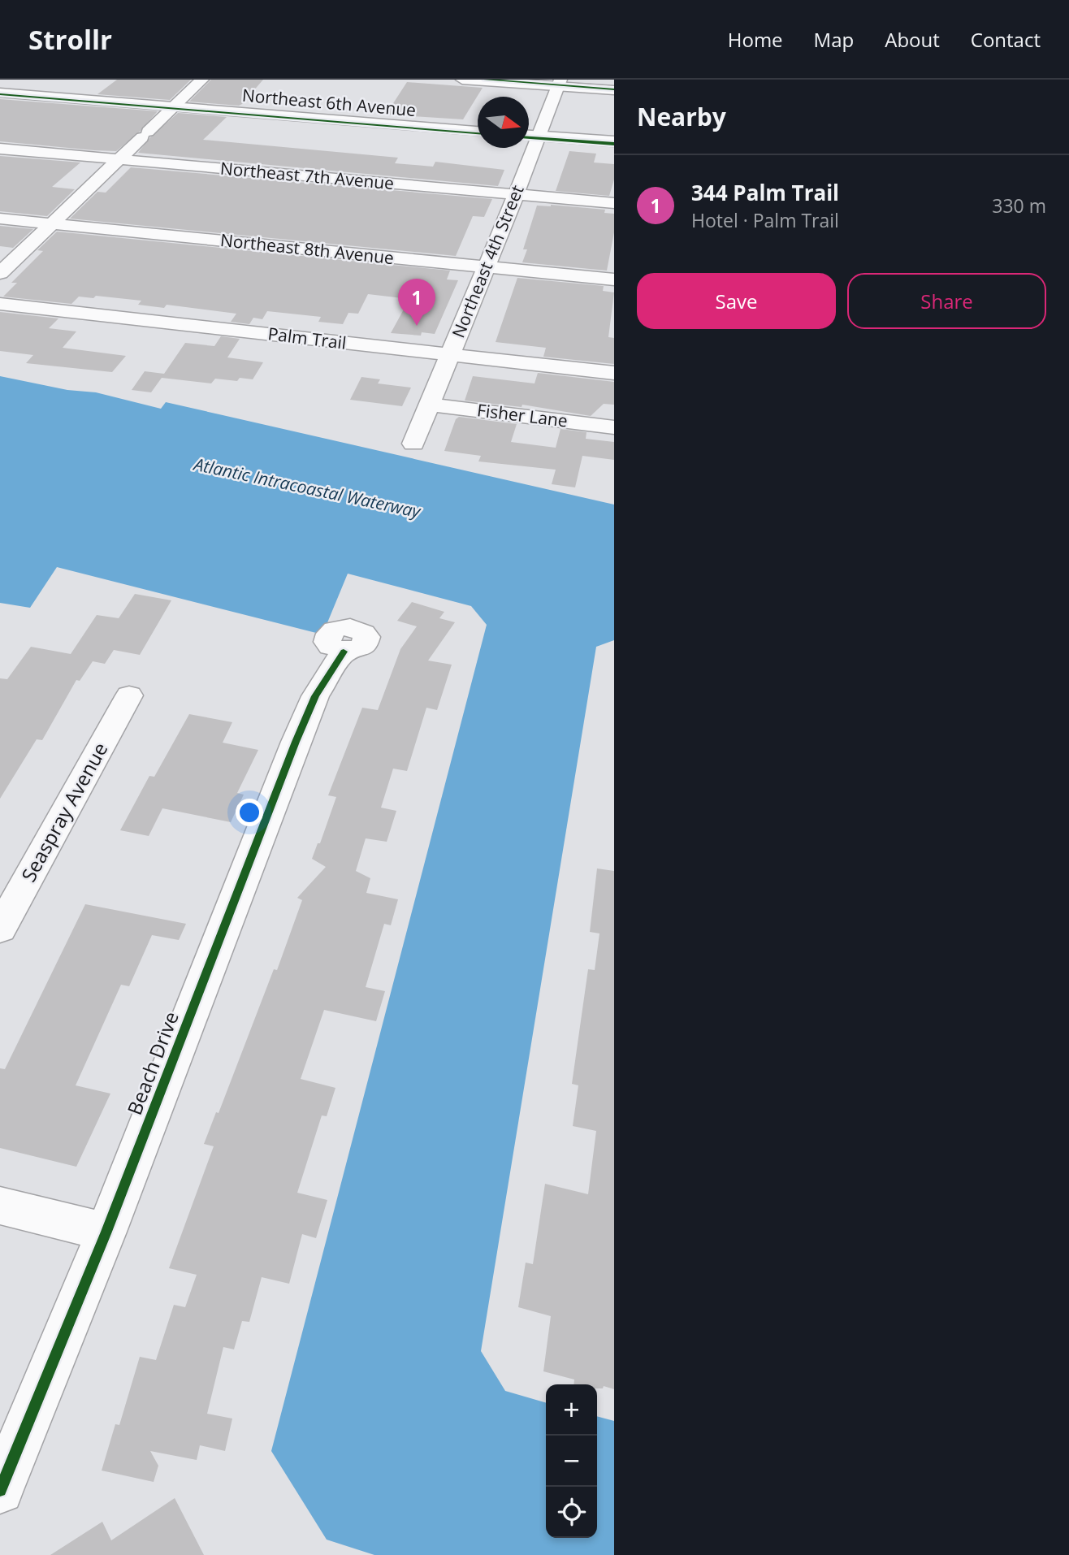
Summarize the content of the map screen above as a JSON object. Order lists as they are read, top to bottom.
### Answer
{
  "streets": {
    "street": [
      "Northeast 6th Avenue",
      "Northeast 7th Avenue",
      "Northeast 8th Avenue",
      "Northeast 4th Street",
      "Palm Trail",
      "Fisher Lane",
      "Seaspray Avenue",
      "Beach Drive"
    ]
  },
  "crossings": [
    ["Northeast 7th Avenue", "Northeast 4th Street"],
    ["Northeast 8th Avenue", "Northeast 4th Street"],
    ["Northeast 4th Street", "Palm Trail"],
    ["Northeast 4th Street", "Fisher Lane"]
  ],
  "water": ["Atlantic Intracoastal Waterway"],
  "north": "right",
  "page": {
    "header": "Strollr",
    "nav": [
      "Home",
      "Map",
      "About",
      "Contact"
    ],
    "heading": "Nearby",
    "list": [
      {
        "mark": "1",
        "name": "344 Palm Trail",
        "note": "Hotel · Palm Trail",
        "value": "330 m"
      }
    ],
    "buttons": ["Save", "Share"],
    "pins": "1",
    "map_buttons": ["+", "−"]
  }
}
